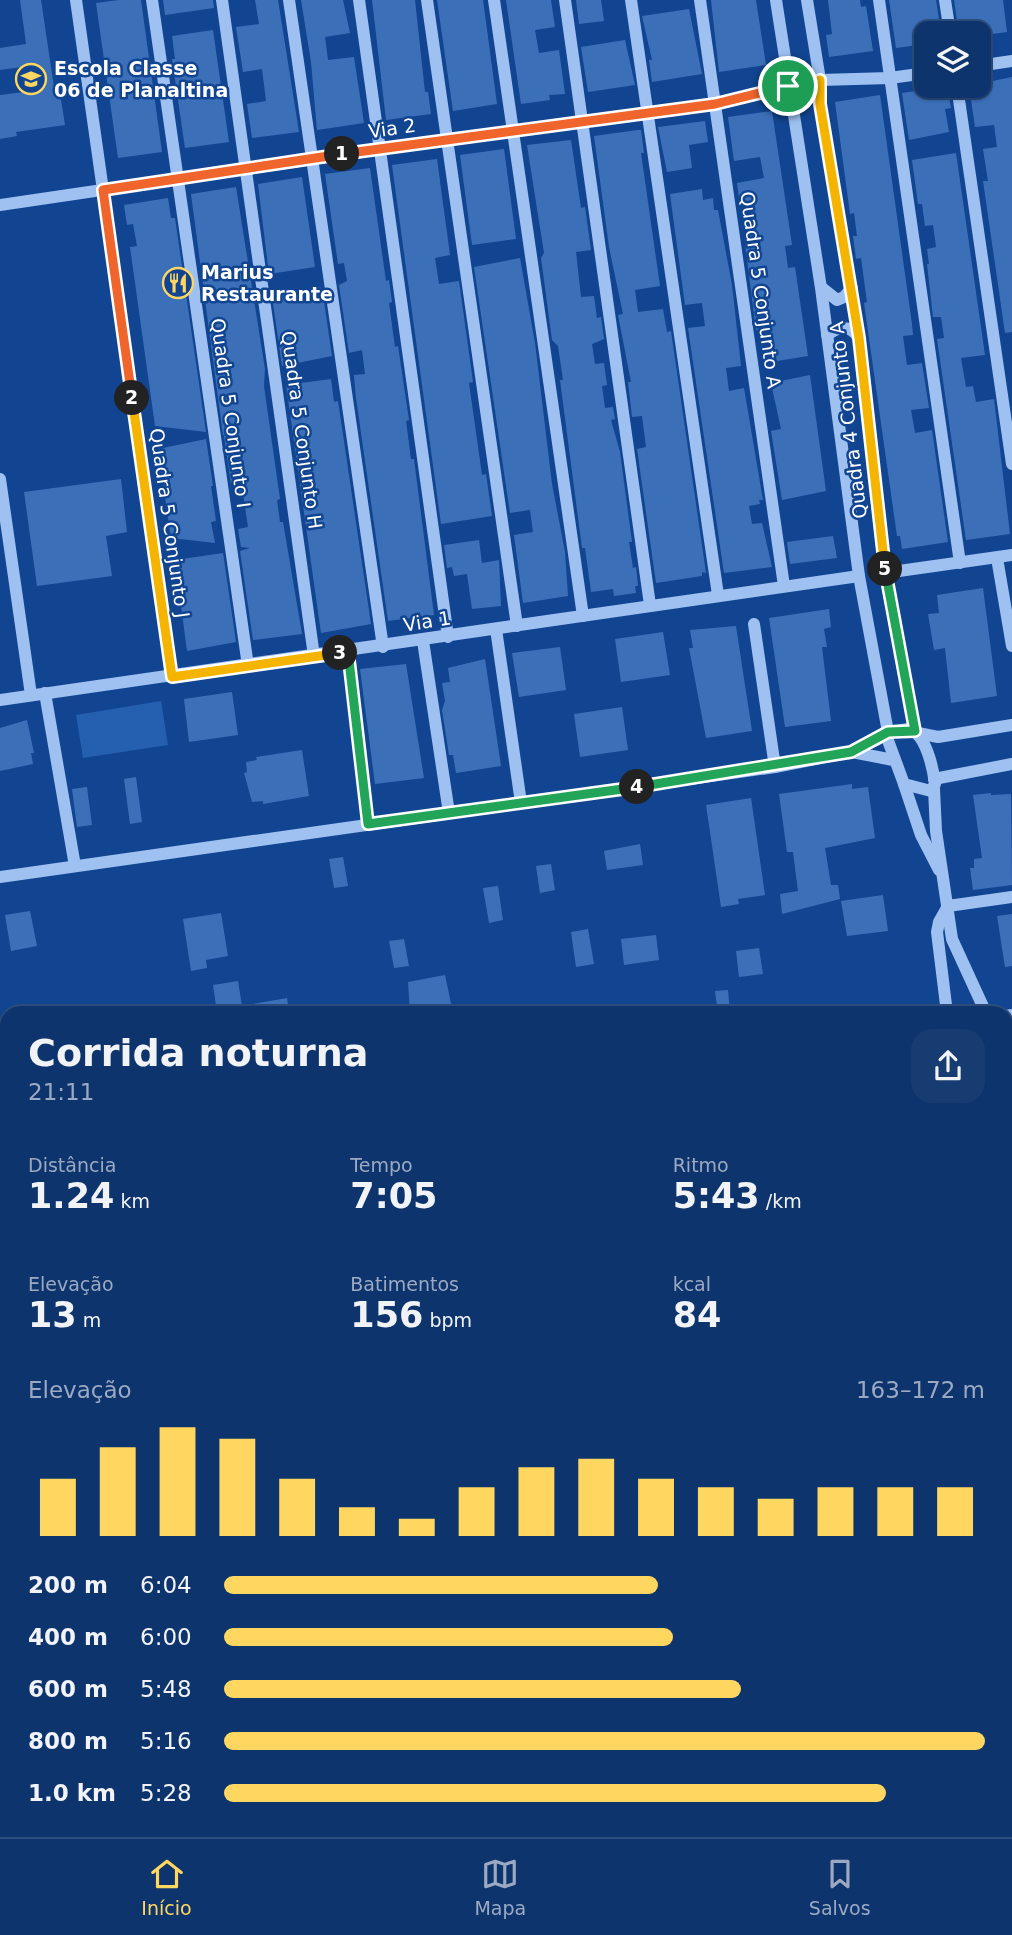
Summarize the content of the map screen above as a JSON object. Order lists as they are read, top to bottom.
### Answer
{
  "streets": {
    "street": [
      "Via 2",
      "Quadra 5 Conjunto A",
      "Quadra 5 Conjunto I",
      "Quadra 4 Conjunto A",
      "Quadra 5 Conjunto H",
      "Quadra 5 Conjunto J",
      "Via 1"
    ]
  },
  "crossings": [
    ["Via 2", "Quadra 5 Conjunto A"],
    ["Via 2", "Quadra 5 Conjunto I"],
    ["Via 2", "Quadra 5 Conjunto H"],
    ["Via 2", "Quadra 5 Conjunto J"],
    ["Quadra 5 Conjunto A", "Via 1"],
    ["Quadra 5 Conjunto I", "Via 1"],
    ["Quadra 5 Conjunto H", "Via 1"],
    ["Quadra 5 Conjunto J", "Via 1"]
  ],
  "places": {
    "school or university": ["Escola Classe 06 de Planaltina"],
    "restaurant": ["Marius Restaurante"]
  },
  "page": {
    "pins": [
      "1",
      "2",
      "5",
      "3",
      "4"
    ],
    "heading": ["Corrida noturna", "21:11"],
    "stats": [
      ["Distância", "1.24 km"],
      ["Tempo", "7:05"],
      ["Ritmo", "5:43 /km"],
      ["Elevação", "13 m"],
      ["Batimentos", "156 bpm"],
      ["kcal", "84"]
    ],
    "chart": ["Elevação", "163–172 m"],
    "list": [
      {
        "name": "200 m",
        "note": "6:04"
      },
      {
        "name": "400 m",
        "note": "6:00"
      },
      {
        "name": "600 m",
        "note": "5:48"
      },
      {
        "name": "800 m",
        "note": "5:16"
      },
      {
        "name": "1.0 km",
        "note": "5:28"
      }
    ],
    "tabs": ["Início", "Mapa", "Salvos"]
  }
}
